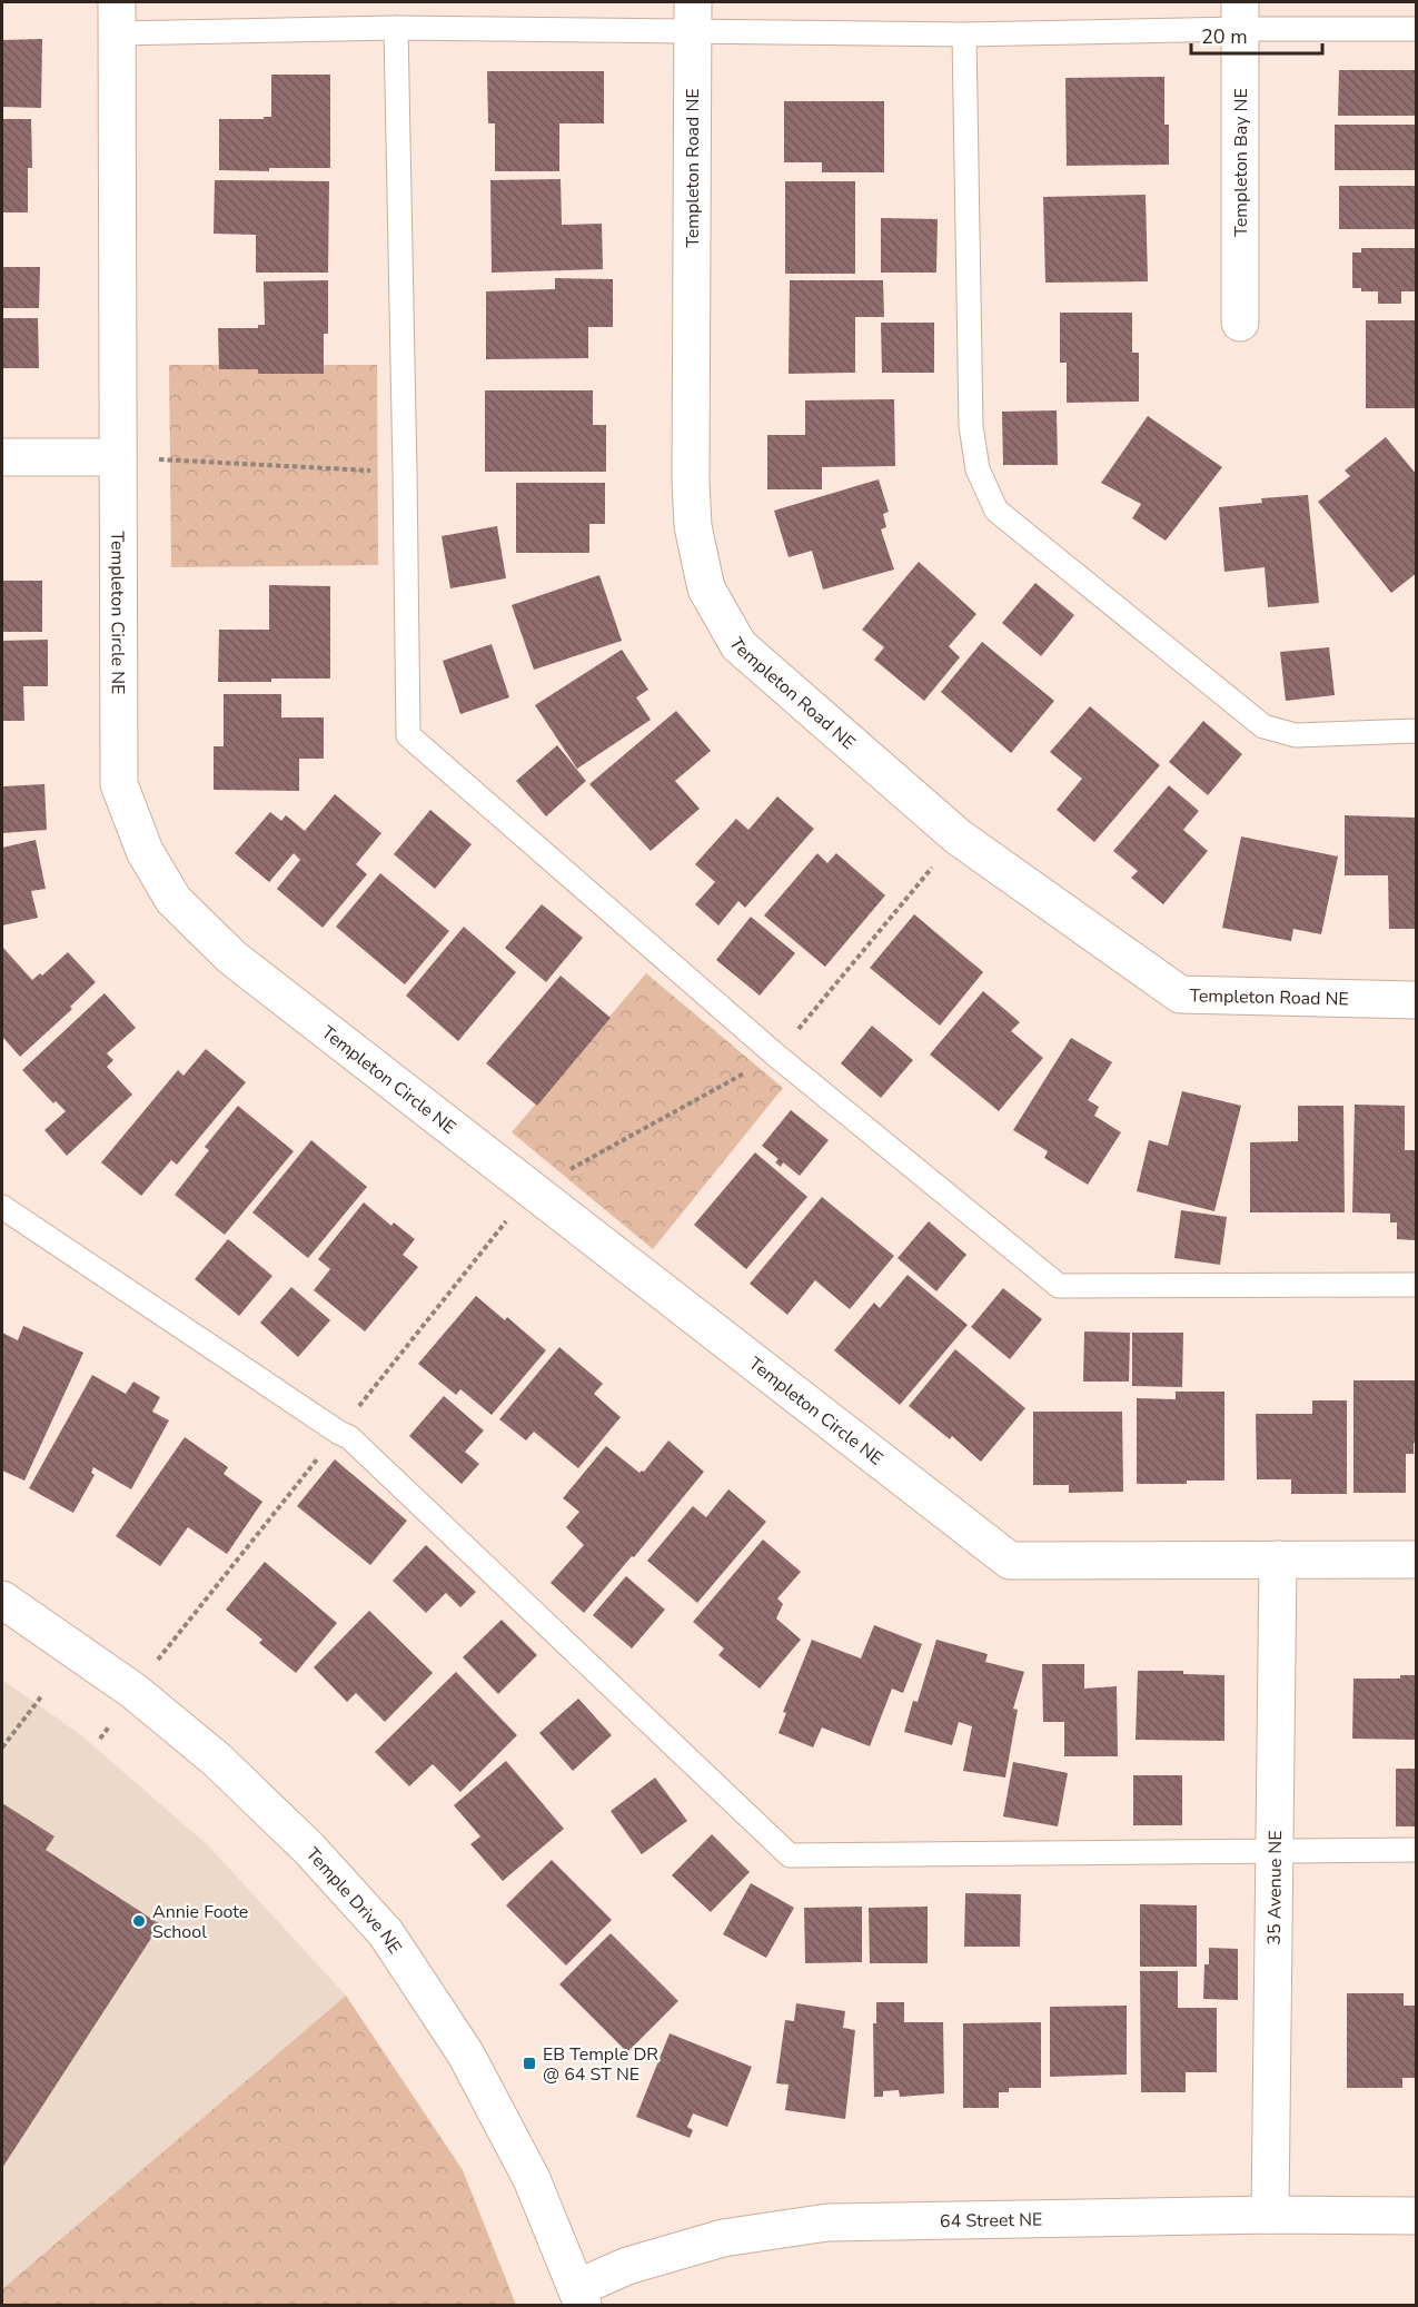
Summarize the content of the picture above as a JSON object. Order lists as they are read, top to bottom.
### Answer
{
  "streets": {
    "street": [
      "Templeton Bay NE",
      "Templeton Road NE",
      "Templeton Circle NE",
      "35 Avenue NE",
      "Temple Drive NE",
      "64 Street NE"
    ]
  },
  "crossings": [
    ["Templeton Circle NE", "35 Avenue NE"],
    ["35 Avenue NE", "64 Street NE"],
    ["Temple Drive NE", "64 Street NE"]
  ],
  "places": {
    "other": ["Annie Foote School"],
    "transit": ["EB Temple DR @ 64 ST NE"]
  },
  "scale_bar": "20 m"
}
